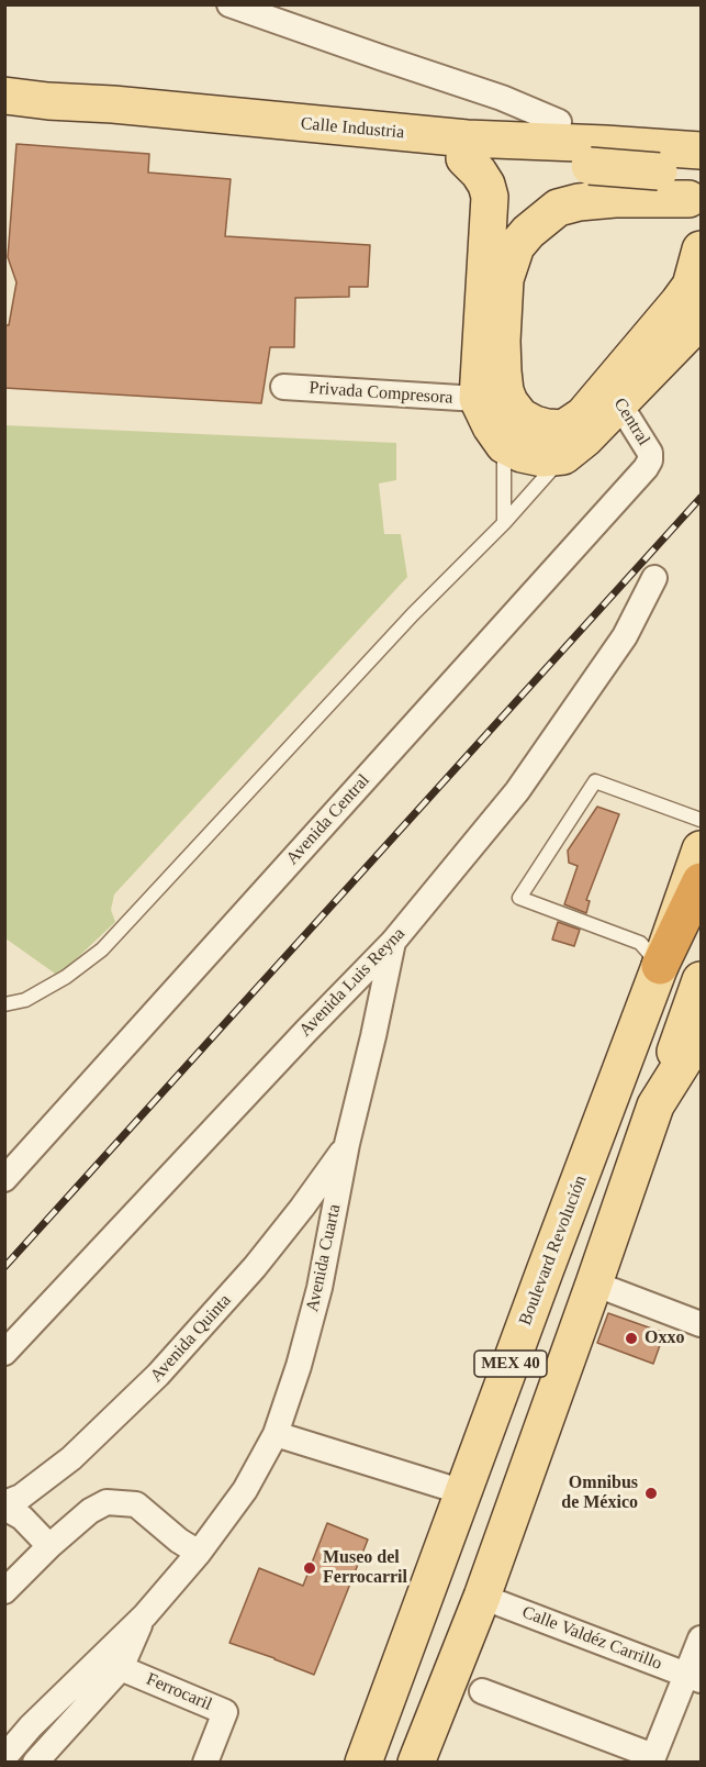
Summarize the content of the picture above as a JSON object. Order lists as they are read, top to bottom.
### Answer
{
  "streets": {
    "highway": ["MEX 40"],
    "main road": ["Calle Industria", "Boulevard Revolución"],
    "street": [
      "Privada Compresora",
      "Central",
      "Avenida Central",
      "Avenida Luis Reyna",
      "Avenida Cuarta",
      "Avenida Quinta",
      "Calle Valdéz Carrillo",
      "Ferrocaril"
    ]
  },
  "crossings": [
    ["Central", "Avenida Central"],
    ["Avenida Luis Reyna", "Avenida Cuarta"],
    ["Boulevard Revolución", "MEX 40"],
    ["Avenida Cuarta", "Avenida Quinta"],
    ["Avenida Cuarta", "Ferrocaril"],
    ["MEX 40", "Calle Valdéz Carrillo"]
  ],
  "places": ["Oxxo", "Omnibus de México", "Museo del Ferrocarril"]
}
